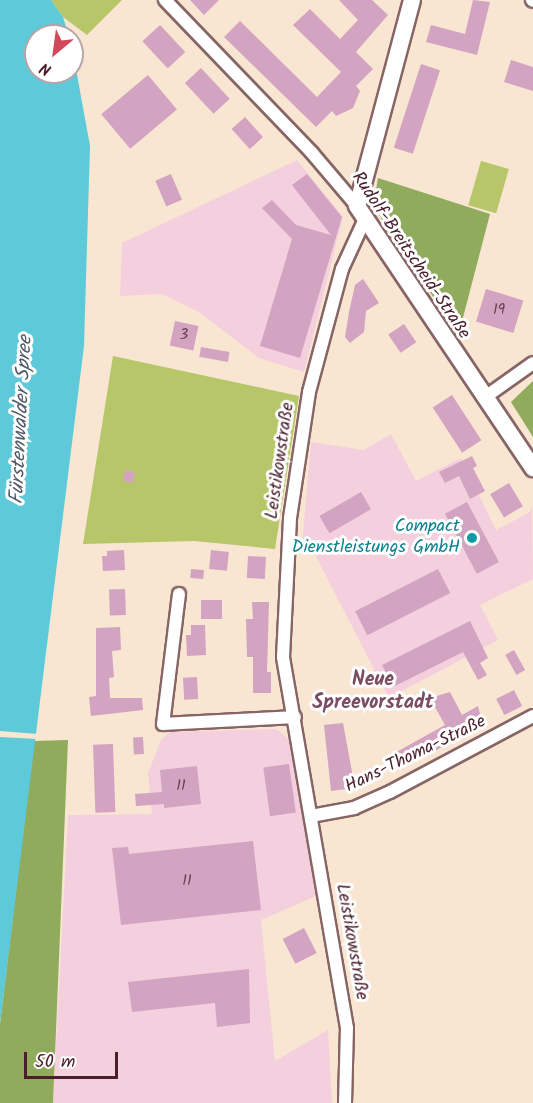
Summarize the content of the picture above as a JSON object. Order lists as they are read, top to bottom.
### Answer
{
  "streets": {
    "main road": ["Rudolf-Breitscheid-Straße"],
    "street": ["Leistikowstraße", "Hans-Thoma-Straße"]
  },
  "crossings": [
    ["Rudolf-Breitscheid-Straße", "Leistikowstraße"],
    ["Leistikowstraße", "Hans-Thoma-Straße"]
  ],
  "districts": ["Neue Spreevorstadt"],
  "water": ["Fürstenwalder Spree"],
  "places": ["Compact Dienstleistungs GmbH"],
  "house_numbers": [
    "19",
    "3",
    "11",
    "11"
  ],
  "scale_bar": "50 m",
  "north": "bottom left"
}
